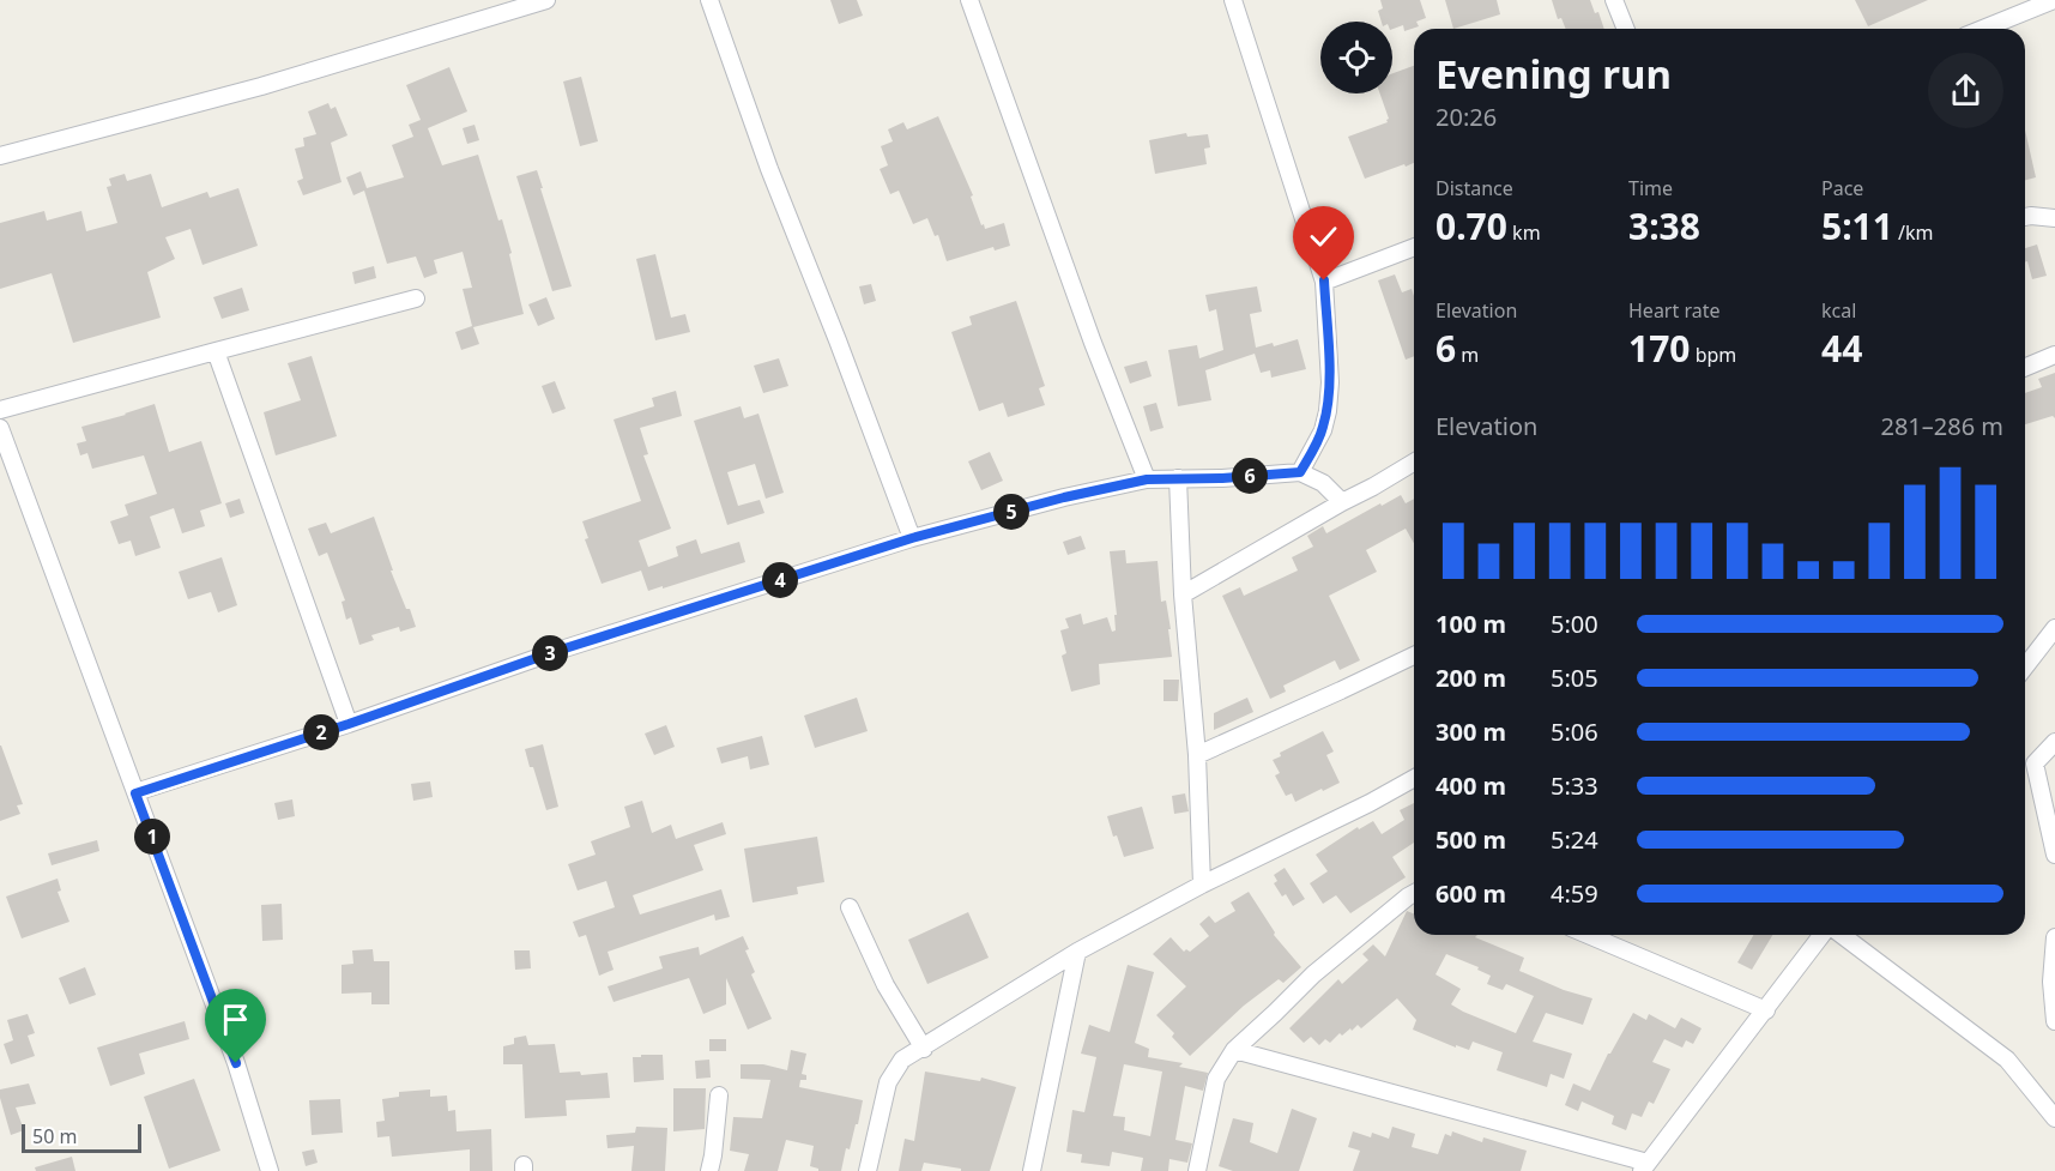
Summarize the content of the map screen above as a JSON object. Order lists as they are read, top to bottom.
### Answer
{
  "scale_bar": "50 m",
  "page": {
    "heading": ["Evening run", "20:26"],
    "stats": [
      ["Distance", "0.70 km"],
      ["Time", "3:38"],
      ["Pace", "5:11 /km"],
      ["Elevation", "6 m"],
      ["Heart rate", "170 bpm"],
      ["kcal", "44"]
    ],
    "chart": ["Elevation", "281–286 m"],
    "pins": [
      "6",
      "5",
      "4",
      "3",
      "2",
      "1"
    ],
    "list": [
      {
        "name": "100 m",
        "note": "5:00"
      },
      {
        "name": "200 m",
        "note": "5:05"
      },
      {
        "name": "300 m",
        "note": "5:06"
      },
      {
        "name": "400 m",
        "note": "5:33"
      },
      {
        "name": "500 m",
        "note": "5:24"
      },
      {
        "name": "600 m",
        "note": "4:59"
      }
    ],
    "scale": "50 m"
  }
}
